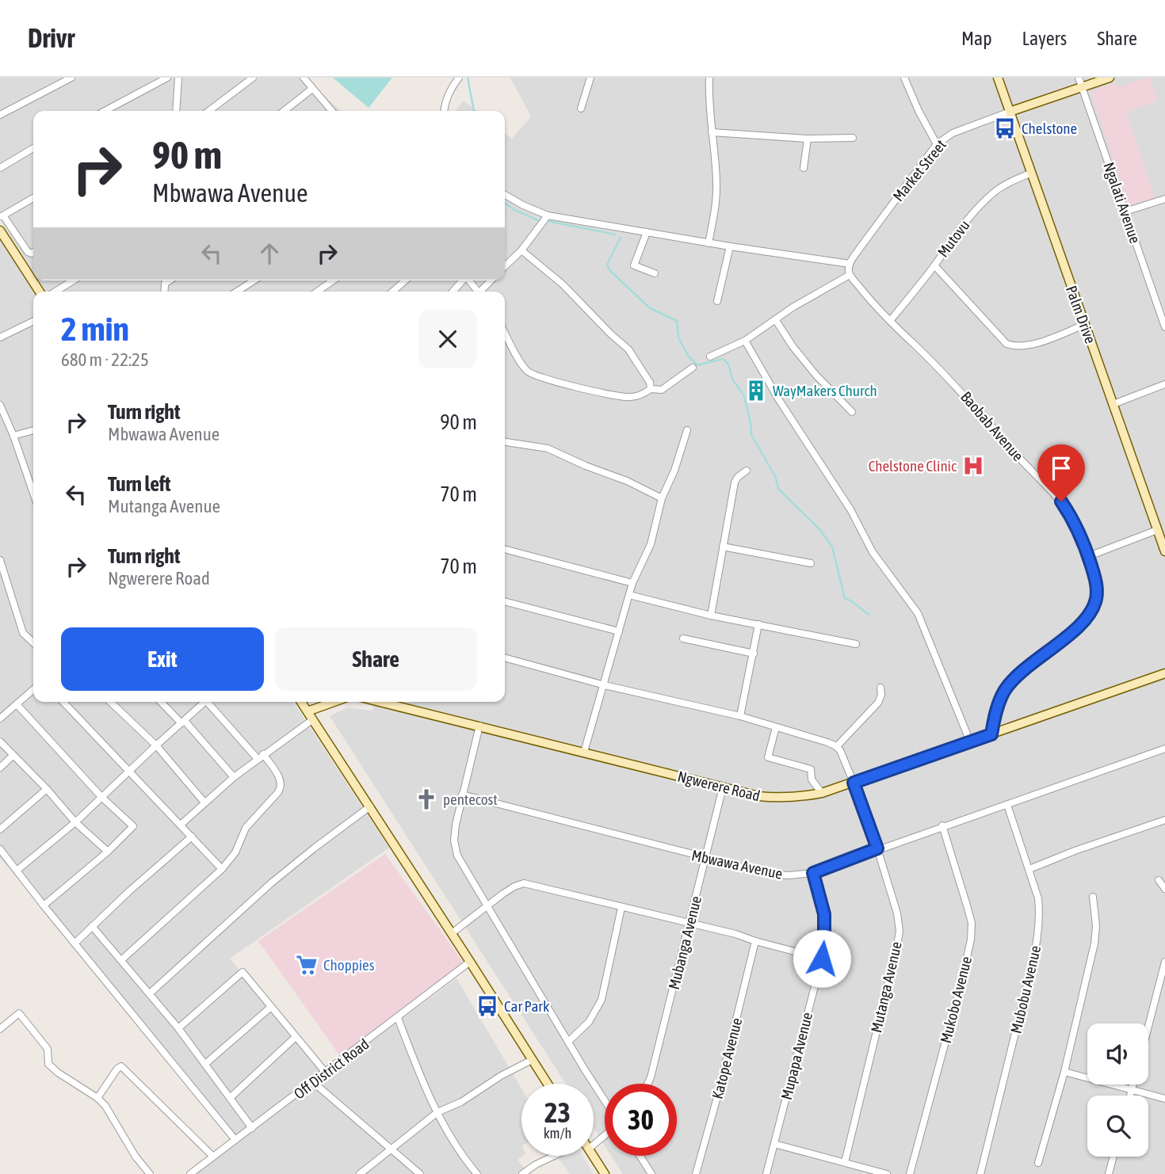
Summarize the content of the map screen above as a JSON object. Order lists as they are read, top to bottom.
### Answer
{
  "streets": {
    "street": [
      "Market Street",
      "Ngalati Avenue",
      "Mutovu",
      "Palm Drive",
      "Baobab Avenue",
      "Ngwerere Road",
      "Mbwawa Avenue",
      "Mubanga Avenue",
      "Mutanga Avenue",
      "Mubobu Avenue",
      "Mukobo Avenue",
      "Mupapa Avenue",
      "Katope Avenue",
      "Off District Road"
    ]
  },
  "crossings": [
    ["Market Street", "Ngalati Avenue"],
    ["Market Street", "Palm Drive"],
    ["Mutovu", "Palm Drive"],
    ["Mutovu", "Baobab Avenue"],
    ["Baobab Avenue", "Ngwerere Road"],
    ["Ngwerere Road", "Mubanga Avenue"],
    ["Ngwerere Road", "Mutanga Avenue"],
    ["Mbwawa Avenue", "Mubanga Avenue"],
    ["Mbwawa Avenue", "Mutanga Avenue"],
    ["Mbwawa Avenue", "Mubobu Avenue"],
    ["Mbwawa Avenue", "Mukobo Avenue"],
    ["Mbwawa Avenue", "Mupapa Avenue"]
  ],
  "places": {
    "bus stop": ["Chelstone", "Car Park"],
    "building": ["WayMakers Church"],
    "hospital": ["Chelstone Clinic"],
    "church": ["pentecost"],
    "supermarket": ["Choppies"]
  },
  "page": {
    "header": "Drivr",
    "nav": ["Map", "Layers", "Share"],
    "turn": ["90 m", "Mbwawa Avenue"],
    "heading": ["2 min", "680 m · 22:25"],
    "list": [
      {
        "name": "Turn right",
        "note": "Mbwawa Avenue",
        "value": "90 m"
      },
      {
        "name": "Turn left",
        "note": "Mutanga Avenue",
        "value": "70 m"
      },
      {
        "name": "Turn right",
        "note": "Ngwerere Road",
        "value": "70 m"
      }
    ],
    "buttons": ["Exit", "Share"],
    "speed": "23 km/h",
    "limit": "30"
  }
}
